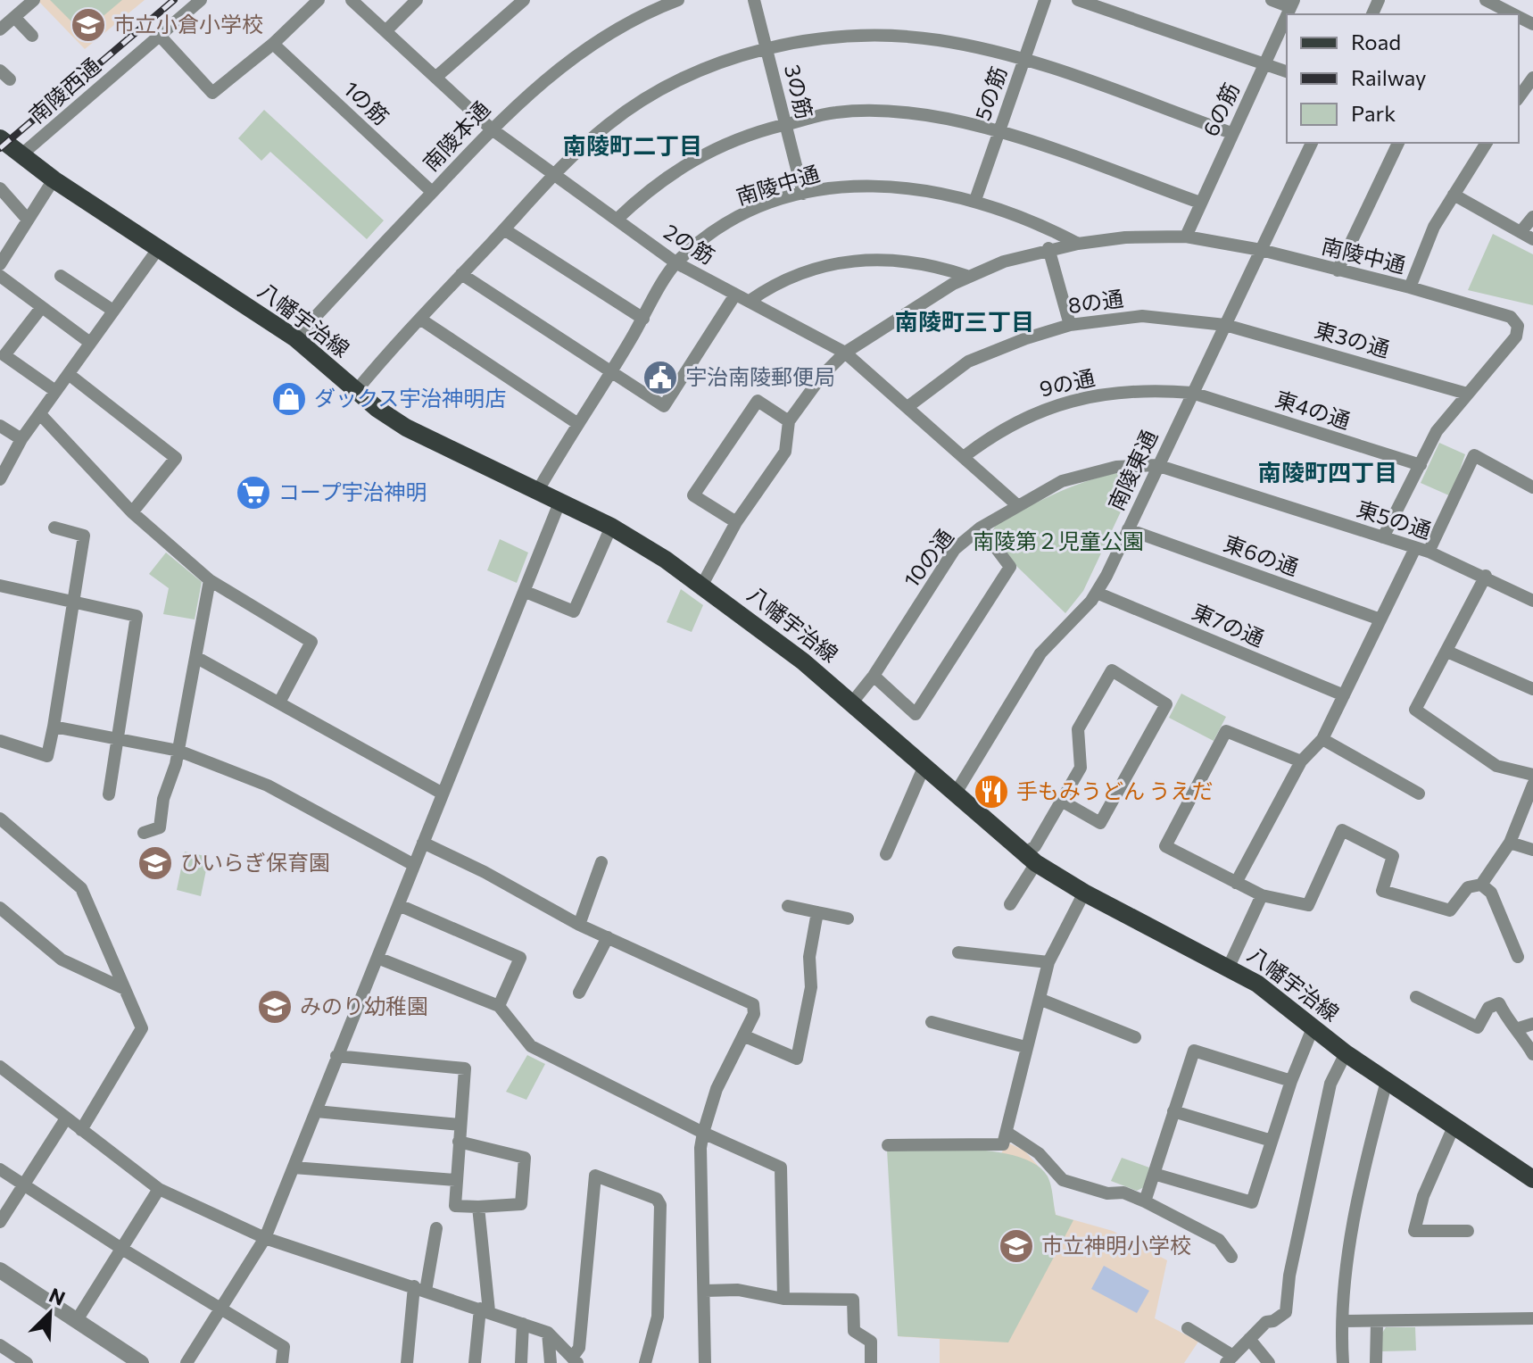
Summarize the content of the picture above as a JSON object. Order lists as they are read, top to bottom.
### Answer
{
  "streets": {
    "main road": ["八幡宇治線"],
    "street": [
      "南陵西通",
      "3の筋",
      "5の筋",
      "1の筋",
      "6の筋",
      "南陵本通",
      "南陵中通",
      "2の筋",
      "8の通",
      "東3の通",
      "9の通",
      "東4の通",
      "南陵東通",
      "東5の通",
      "東6の通",
      "10の通",
      "東7の通"
    ]
  },
  "crossings": [
    ["南陵西通", "八幡宇治線"],
    ["3の筋", "南陵中通"],
    ["5の筋", "南陵中通"],
    ["1の筋", "南陵本通"],
    ["6の筋", "南陵中通"],
    ["南陵本通", "2の筋"],
    ["南陵本通", "八幡宇治線"],
    ["南陵中通", "2の筋"],
    ["南陵中通", "八幡宇治線"],
    ["南陵中通", "東3の通"],
    ["南陵中通", "南陵東通"],
    ["2の筋", "8の通"],
    ["2の筋", "9の通"],
    ["2の筋", "10の通"],
    ["8の通", "東3の通"],
    ["8の通", "南陵東通"],
    ["八幡宇治線", "南陵東通"],
    ["八幡宇治線", "10の通"],
    ["東3の通", "南陵東通"],
    ["9の通", "東4の通"],
    ["9の通", "南陵東通"],
    ["東4の通", "南陵東通"],
    ["南陵東通", "東5の通"],
    ["南陵東通", "東6の通"],
    ["南陵東通", "10の通"],
    ["南陵東通", "東7の通"],
    ["東5の通", "10の通"]
  ],
  "districts": ["南陵町二丁目", "南陵町三丁目", "南陵町四丁目"],
  "parks": ["南陵第２児童公園"],
  "places": {
    "school or university": [
      "市立小倉小学校",
      "ひいらぎ保育園",
      "みのり幼稚園",
      "市立神明小学校"
    ],
    "public building": ["宇治南陵郵便局"],
    "shop": ["ダックス宇治神明店"],
    "supermarket": ["コープ宇治神明"],
    "restaurant": ["手もみうどん うえだ"]
  },
  "legend": ["Road", "Railway", "Park"],
  "north": "top right"
}
